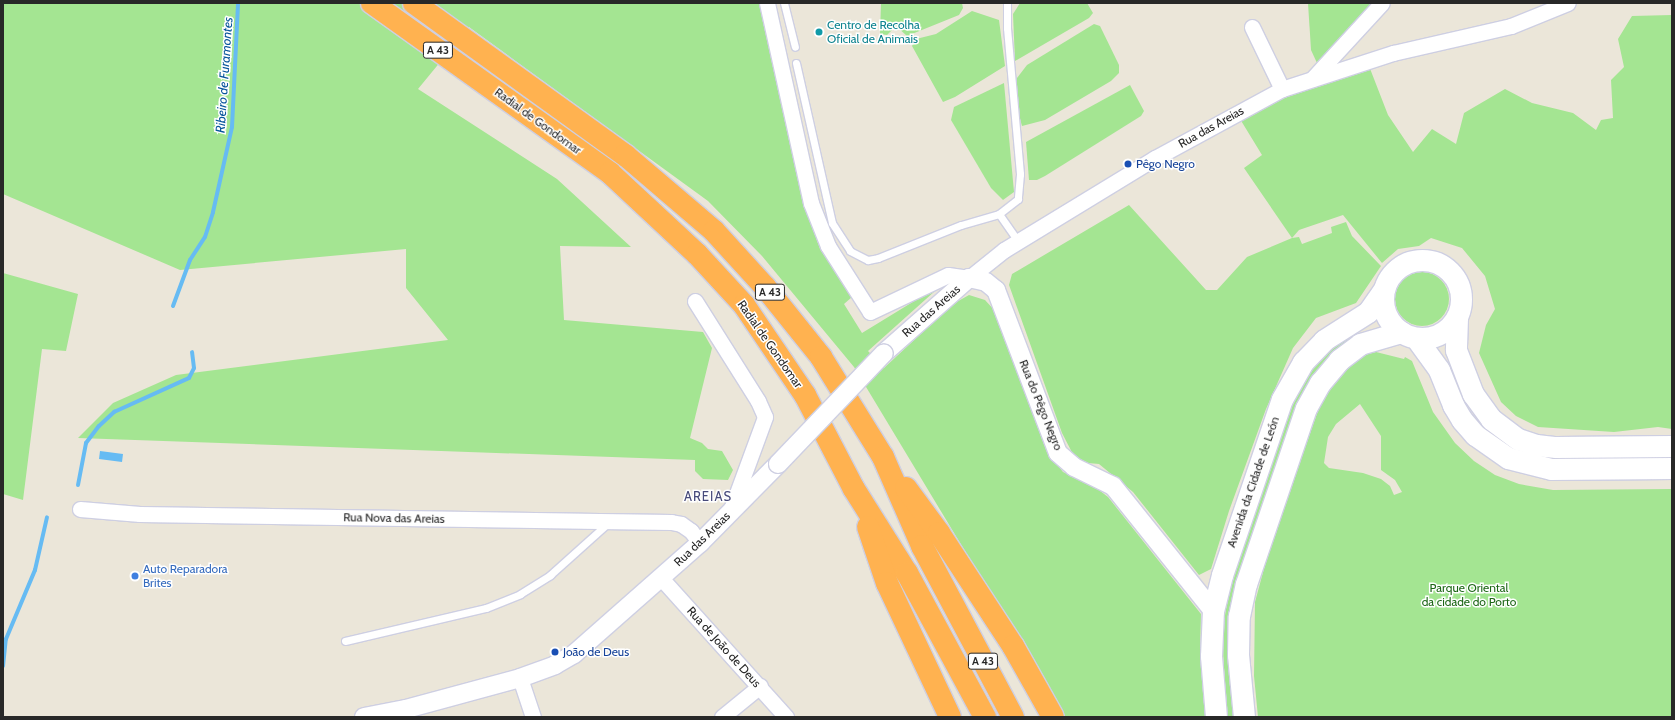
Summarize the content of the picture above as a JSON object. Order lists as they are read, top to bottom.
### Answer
{
  "streets": {
    "highway": ["A 43", "Radial de Gondomar"],
    "main road": ["Avenida da Cidade de León"],
    "street": [
      "Rua das Areias",
      "Rua do Pêgo Negro",
      "Rua Nova das Areias",
      "Rua de João de Deus"
    ]
  },
  "crossings": [
    ["Rua das Areias", "Rua do Pêgo Negro"],
    ["Rua das Areias", "Rua Nova das Areias"],
    ["Rua das Areias", "Rua de João de Deus"],
    ["Rua do Pêgo Negro", "Avenida da Cidade de León"]
  ],
  "districts": ["AREIAS"],
  "water": ["Ribeiro de Furamontes"],
  "parks": ["Parque Oriental da cidade do Porto"],
  "places": [
    "Centro de Recolha Oficial de Animais",
    "Pêgo Negro",
    "Auto Reparadora Brites",
    "João de Deus"
  ]
}
